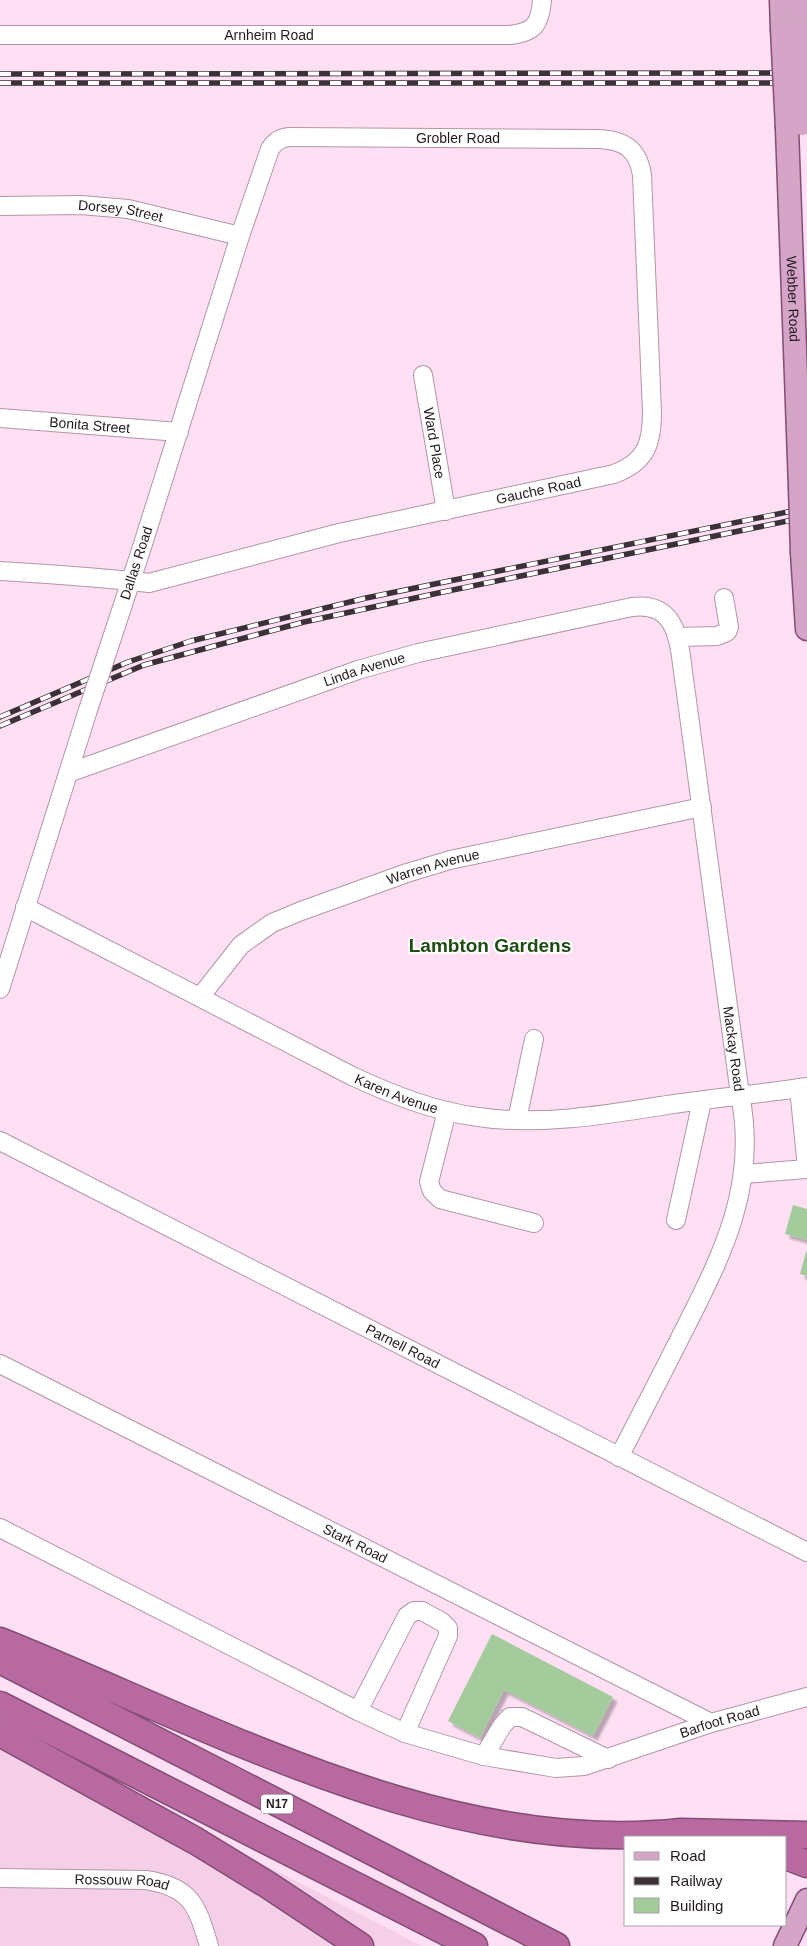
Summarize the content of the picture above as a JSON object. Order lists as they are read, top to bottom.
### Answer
{
  "streets": {
    "highway": ["N17"],
    "main road": ["Webber Road"],
    "street": [
      "Arnheim Road",
      "Grobler Road",
      "Dorsey Street",
      "Bonita Street",
      "Ward Place",
      "Gauche Road",
      "Dallas Road",
      "Linda Avenue",
      "Warren Avenue",
      "Mackay Road",
      "Karen Avenue",
      "Parnell Road",
      "Stark Road",
      "Barfoot Road",
      "Rossouw Road"
    ]
  },
  "crossings": [
    ["Grobler Road", "Gauche Road"],
    ["Grobler Road", "Dallas Road"],
    ["Dorsey Street", "Dallas Road"],
    ["Bonita Street", "Dallas Road"],
    ["Ward Place", "Gauche Road"],
    ["Gauche Road", "Dallas Road"],
    ["Dallas Road", "Linda Avenue"],
    ["Dallas Road", "Karen Avenue"],
    ["Linda Avenue", "Mackay Road"],
    ["Warren Avenue", "Mackay Road"],
    ["Warren Avenue", "Karen Avenue"],
    ["Mackay Road", "Karen Avenue"],
    ["Mackay Road", "Parnell Road"],
    ["Stark Road", "Barfoot Road"]
  ],
  "districts": ["Lambton Gardens"],
  "legend": ["Road", "Railway", "Building"]
}
